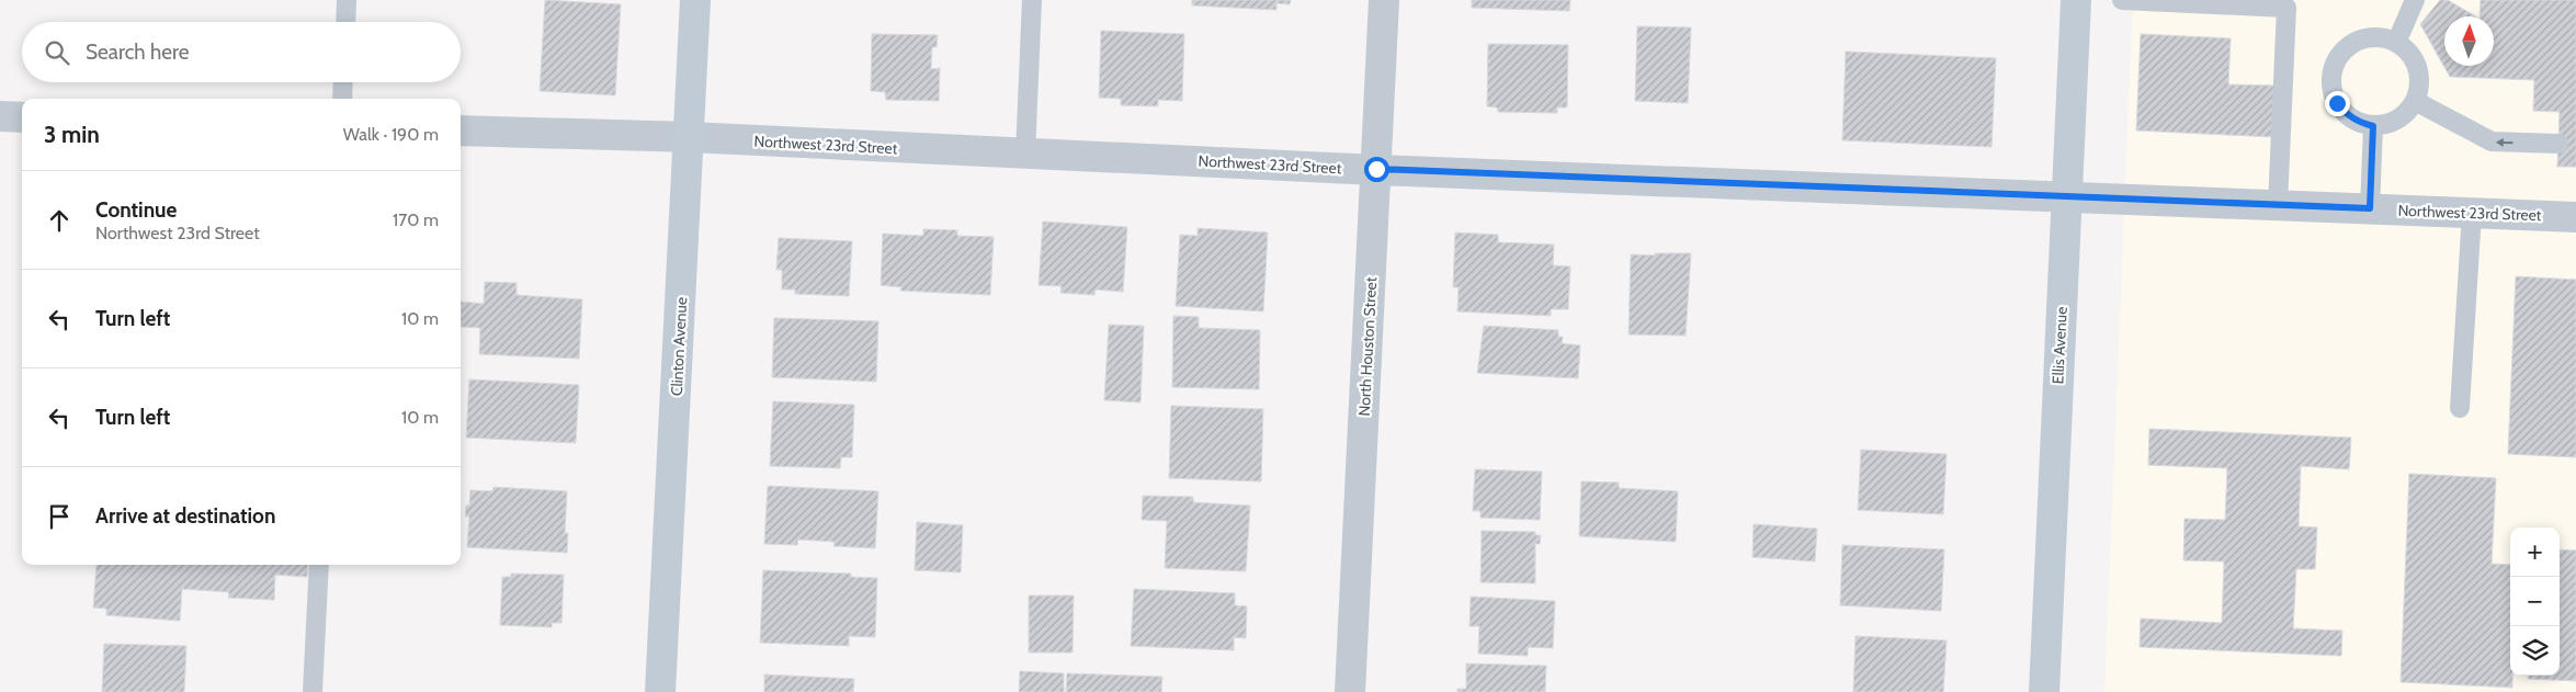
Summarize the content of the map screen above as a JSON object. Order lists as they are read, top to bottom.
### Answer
{
  "streets": {
    "street": [
      "Northwest 23rd Street",
      "Ellis Avenue",
      "Clinton Avenue",
      "North Houston Street"
    ]
  },
  "crossings": [
    ["Northwest 23rd Street", "Ellis Avenue"],
    ["Northwest 23rd Street", "Clinton Avenue"],
    ["Northwest 23rd Street", "North Houston Street"]
  ],
  "north": "top",
  "page": {
    "search": "Search here",
    "heading": ["3 min", "Walk · 190 m"],
    "list": [
      ["Continue", "Northwest 23rd Street", "170 m"],
      ["Turn left", "10 m"],
      ["Turn left", "10 m"],
      "Arrive at destination"
    ],
    "map_buttons": ["+", "−"]
  }
}
